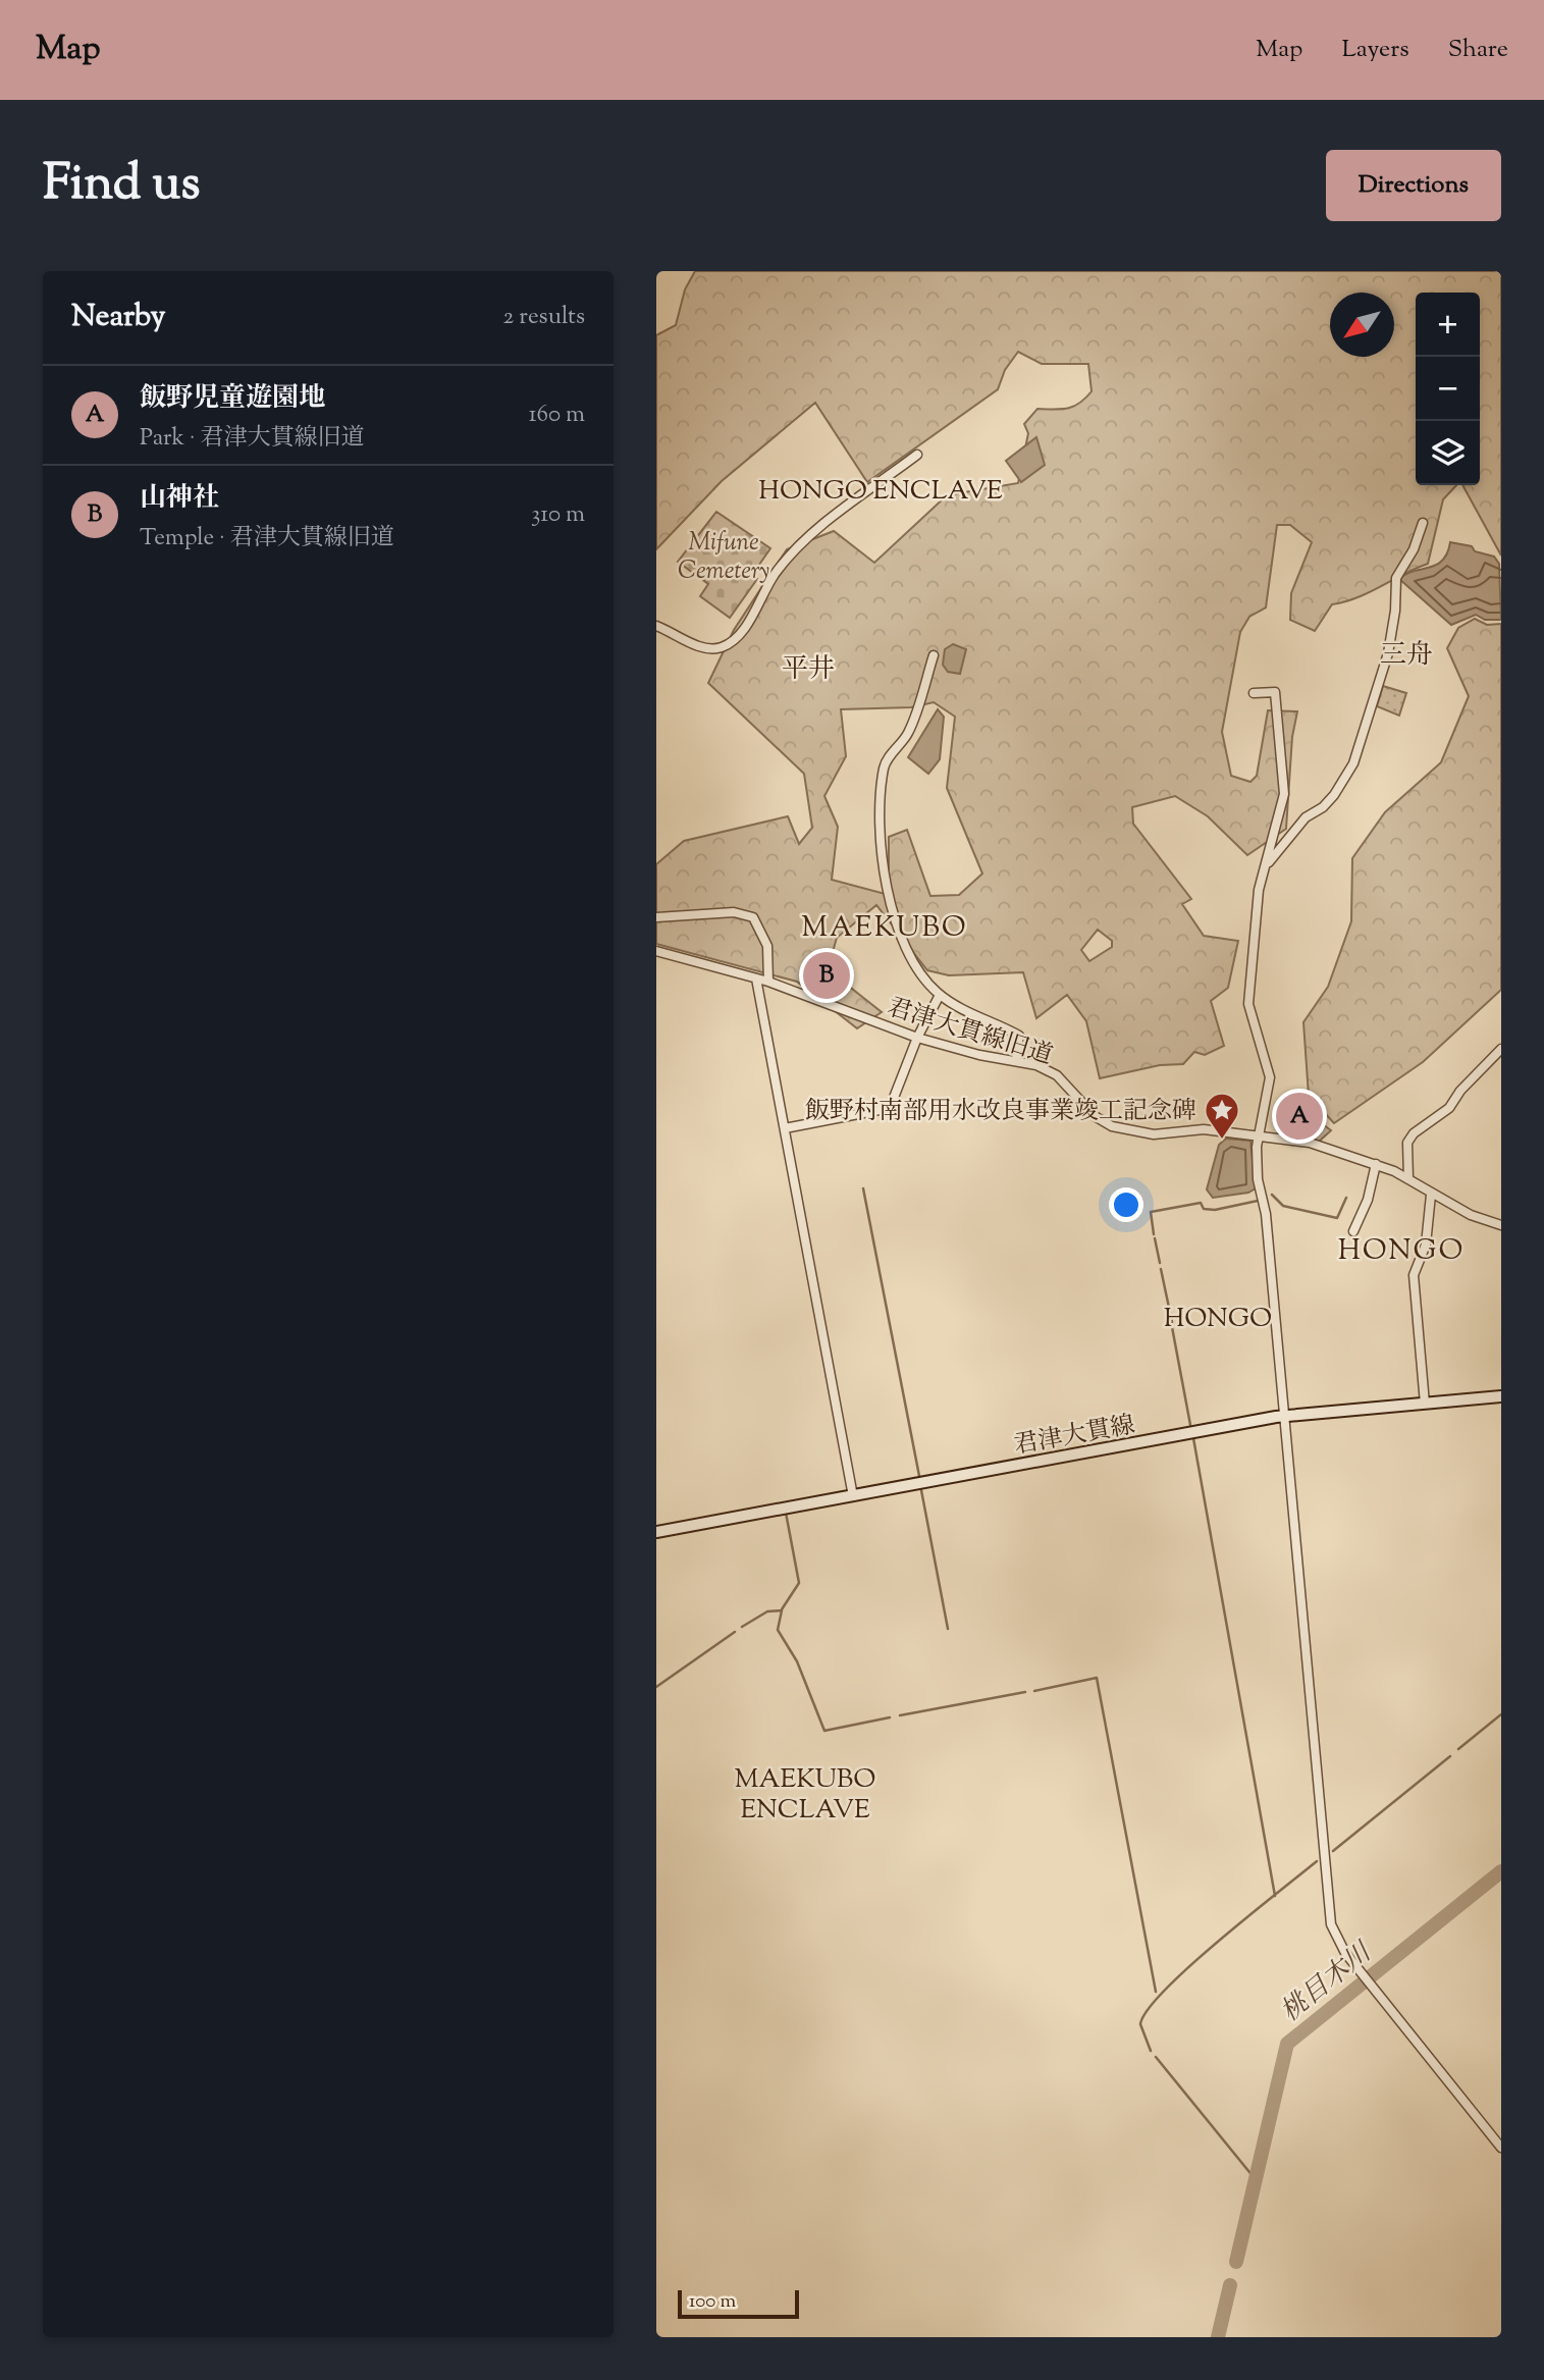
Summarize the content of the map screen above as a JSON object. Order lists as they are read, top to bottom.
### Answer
{
  "streets": {
    "main road": ["君津大貫線"],
    "street": ["君津大貫線旧道"]
  },
  "districts": [
    "HONGO ENCLAVE",
    "三舟",
    "平井",
    "MAEKUBO",
    "HONGO",
    "HONGO",
    "MAEKUBO ENCLAVE"
  ],
  "water": ["桃目木川"],
  "parks": ["Mifune Cemetery"],
  "places": {
    "place": ["飯野村南部用水改良事業竣工記念碑"]
  },
  "scale_bar": "100 m",
  "north": "bottom left",
  "page": {
    "header": "Map",
    "nav": ["Map", "Layers", "Share"],
    "title": "Find us",
    "buttons": "Directions",
    "heading": ["Nearby", "2 results"],
    "map_buttons": ["+", "−"],
    "list": [
      {
        "mark": "A",
        "name": "飯野児童遊園地",
        "note": "Park · 君津大貫線旧道",
        "value": "160 m"
      },
      {
        "mark": "B",
        "name": "山神社",
        "note": "Temple · 君津大貫線旧道",
        "value": "310 m"
      }
    ],
    "pins": ["B", "A"],
    "scale": "100 m"
  }
}
